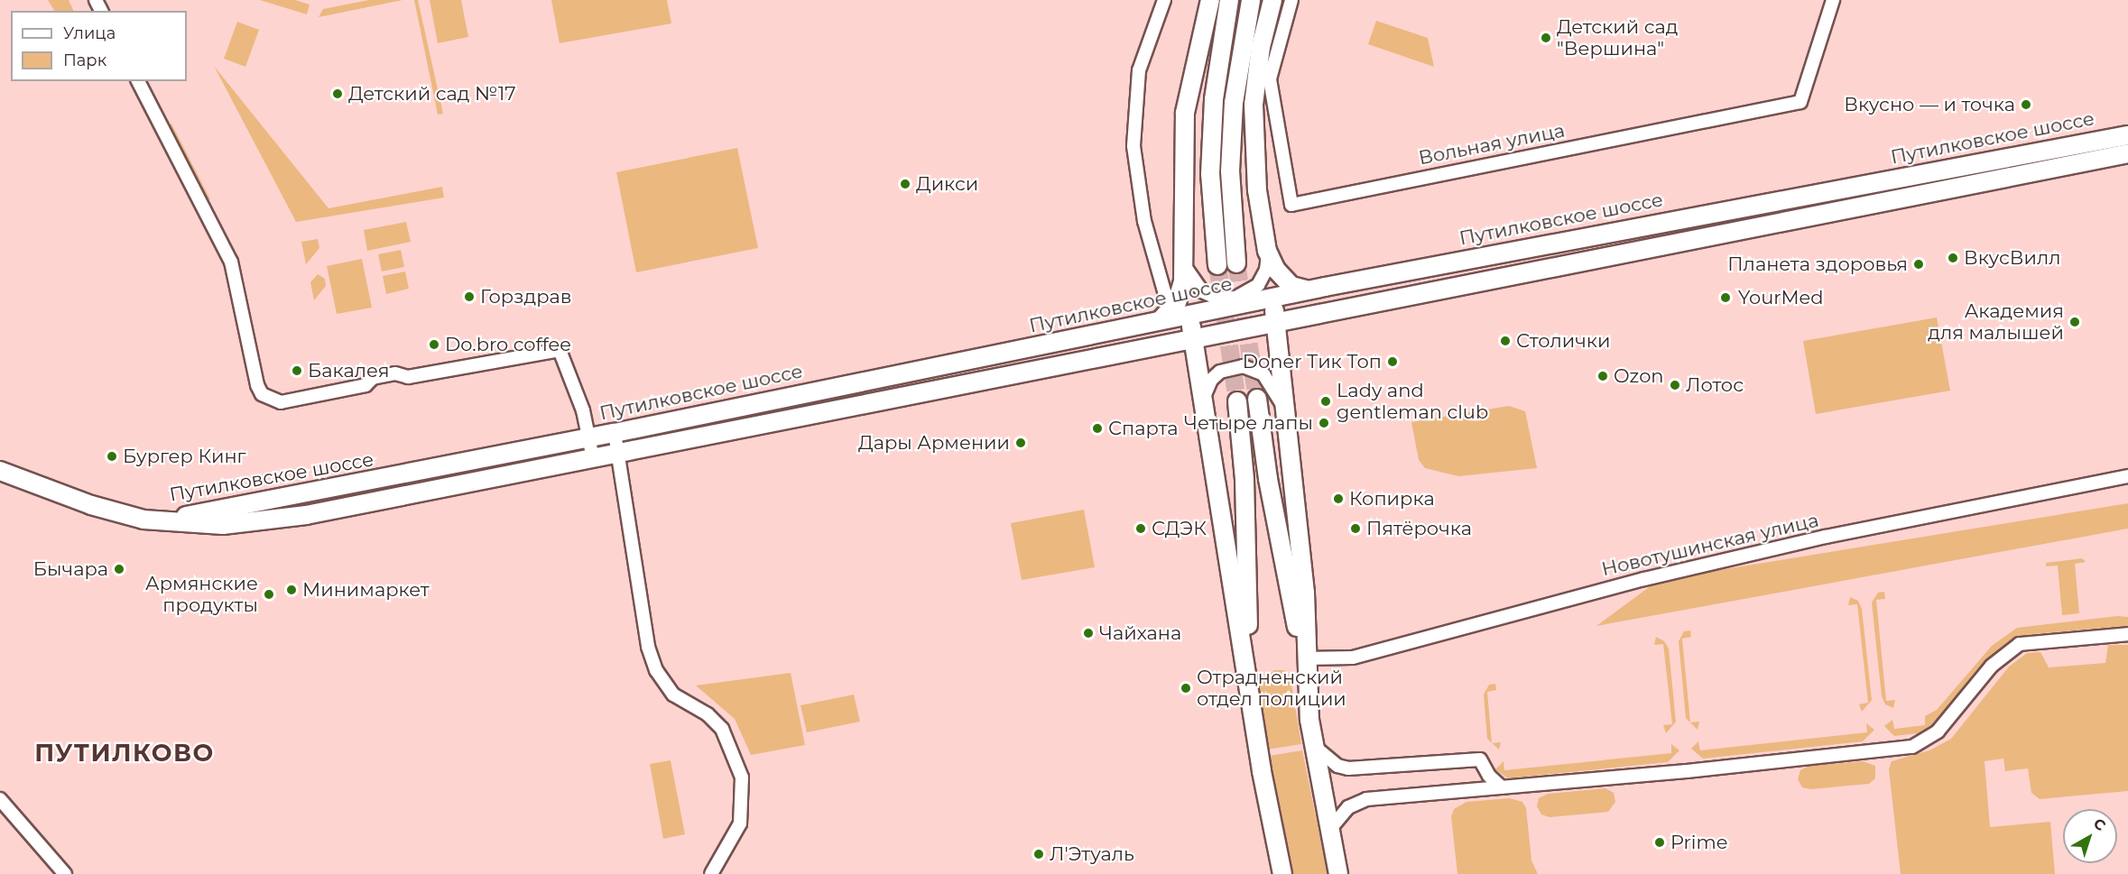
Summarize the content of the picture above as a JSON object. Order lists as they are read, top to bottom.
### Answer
{
  "streets": {
    "main road": ["Путилковское шоссе"],
    "street": ["Вольная улица", "Новотушинская улица"]
  },
  "districts": ["ПУТИЛКОВО"],
  "places": [
    "Детский сад \"Вершина\"",
    "Детский сад №17",
    "Вкусно — и точка",
    "Дикси",
    "ВкусВилл",
    "Планета здоровья",
    "Горздрав",
    "YourMed",
    "Академия для малышей",
    "Столички",
    "Do.bro coffee",
    "Doner Тик Топ",
    "Бакалея",
    "Ozon",
    "Лотос",
    "Lady and gentleman club",
    "Четыре лапы",
    "Спарта",
    "Дары Армении",
    "Бургер Кинг",
    "Копирка",
    "СДЭК",
    "Пятёрочка",
    "Бычара",
    "Минимаркет",
    "Армянские продукты",
    "Чайхана",
    "Отрадненский отдел полиции",
    "Prime",
    "Л'Этуаль"
  ],
  "legend": ["Улица", "Парк"],
  "north": "top right"
}
